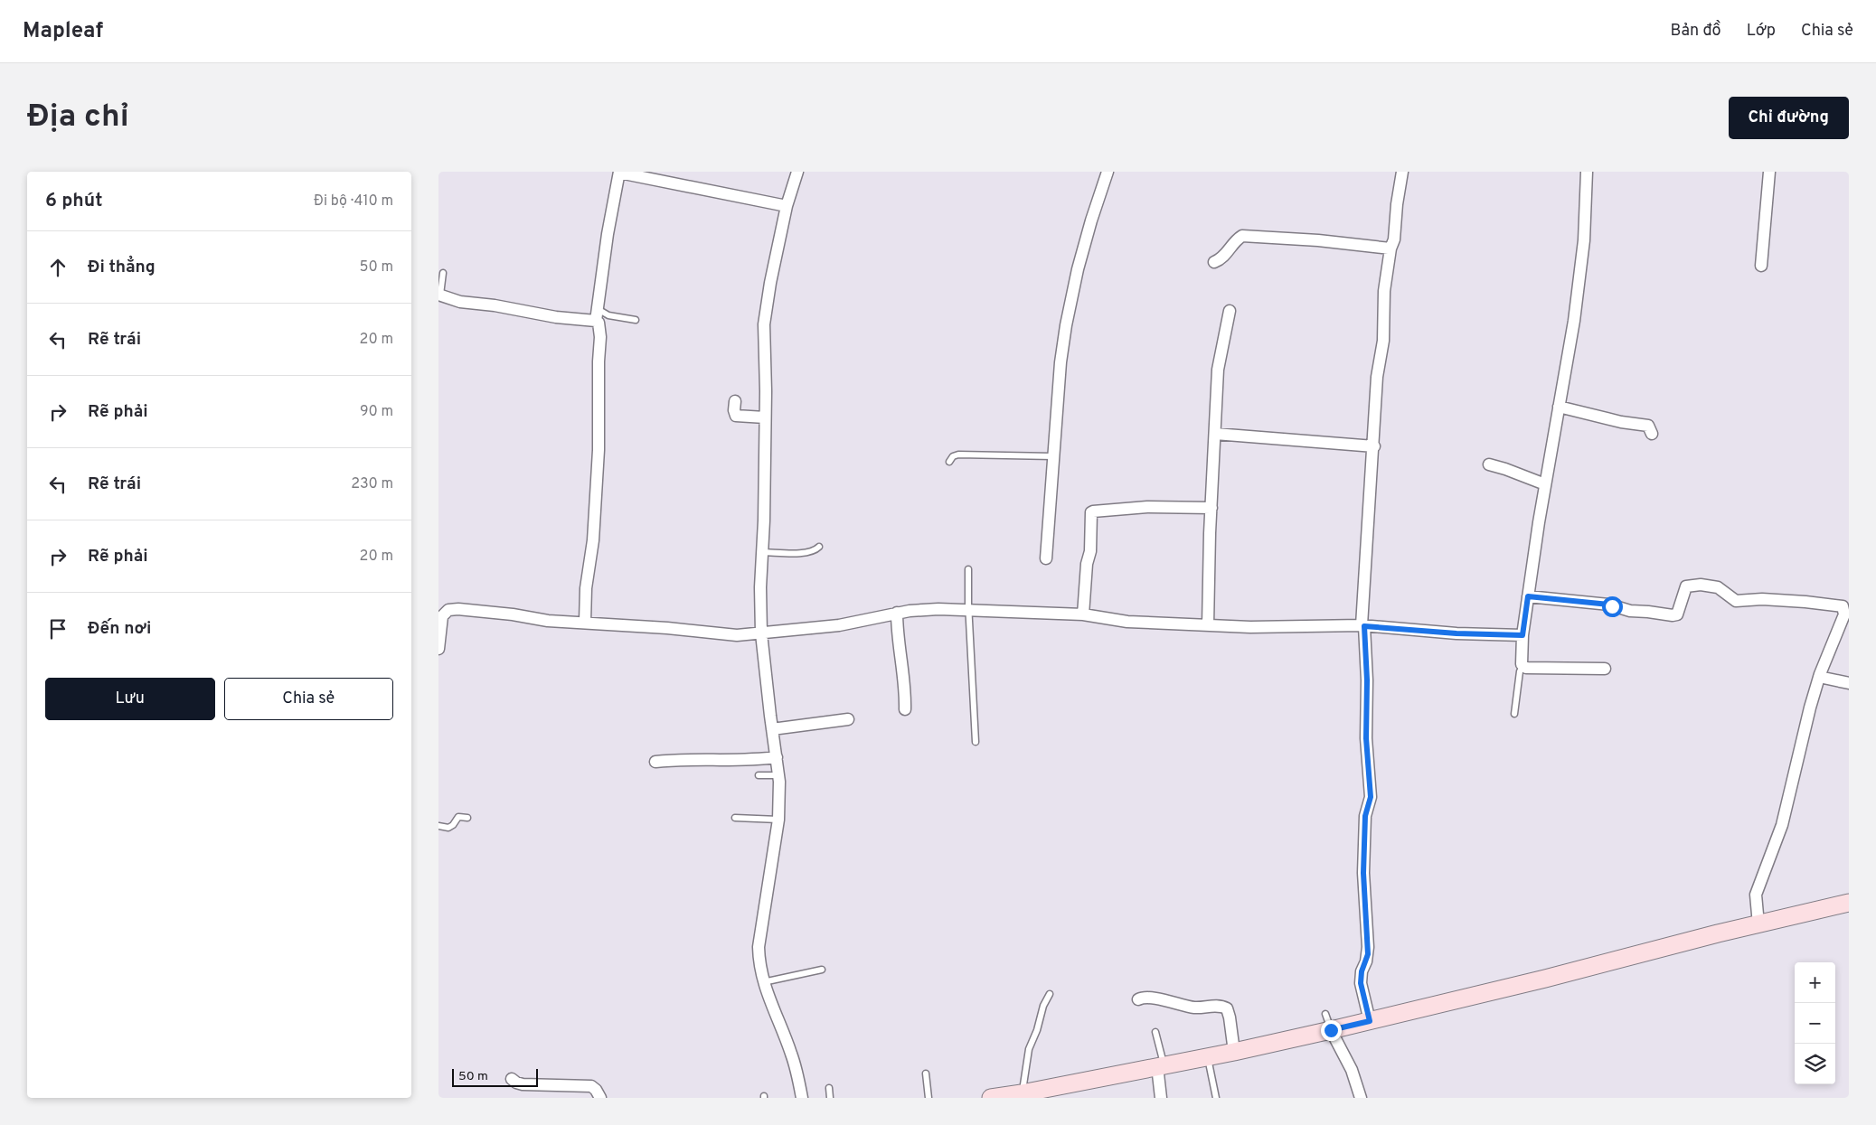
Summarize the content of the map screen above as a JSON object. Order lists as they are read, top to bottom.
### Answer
{
  "scale_bar": "50 m",
  "page": {
    "header": "Mapleaf",
    "nav": ["Bản đồ", "Lớp", "Chia sẻ"],
    "buttons": [
      "Chỉ đường",
      ["Lưu", "Chia sẻ"]
    ],
    "title": "Địa chỉ",
    "heading": ["6 phút", "Đi bộ · 410 m"],
    "list": [
      ["Đi thẳng", "50 m"],
      ["Rẽ trái", "20 m"],
      ["Rẽ phải", "90 m"],
      ["Rẽ trái", "230 m"],
      ["Rẽ phải", "20 m"],
      "Đến nơi"
    ],
    "map_buttons": ["+", "−"],
    "scale": "50 m"
  }
}
